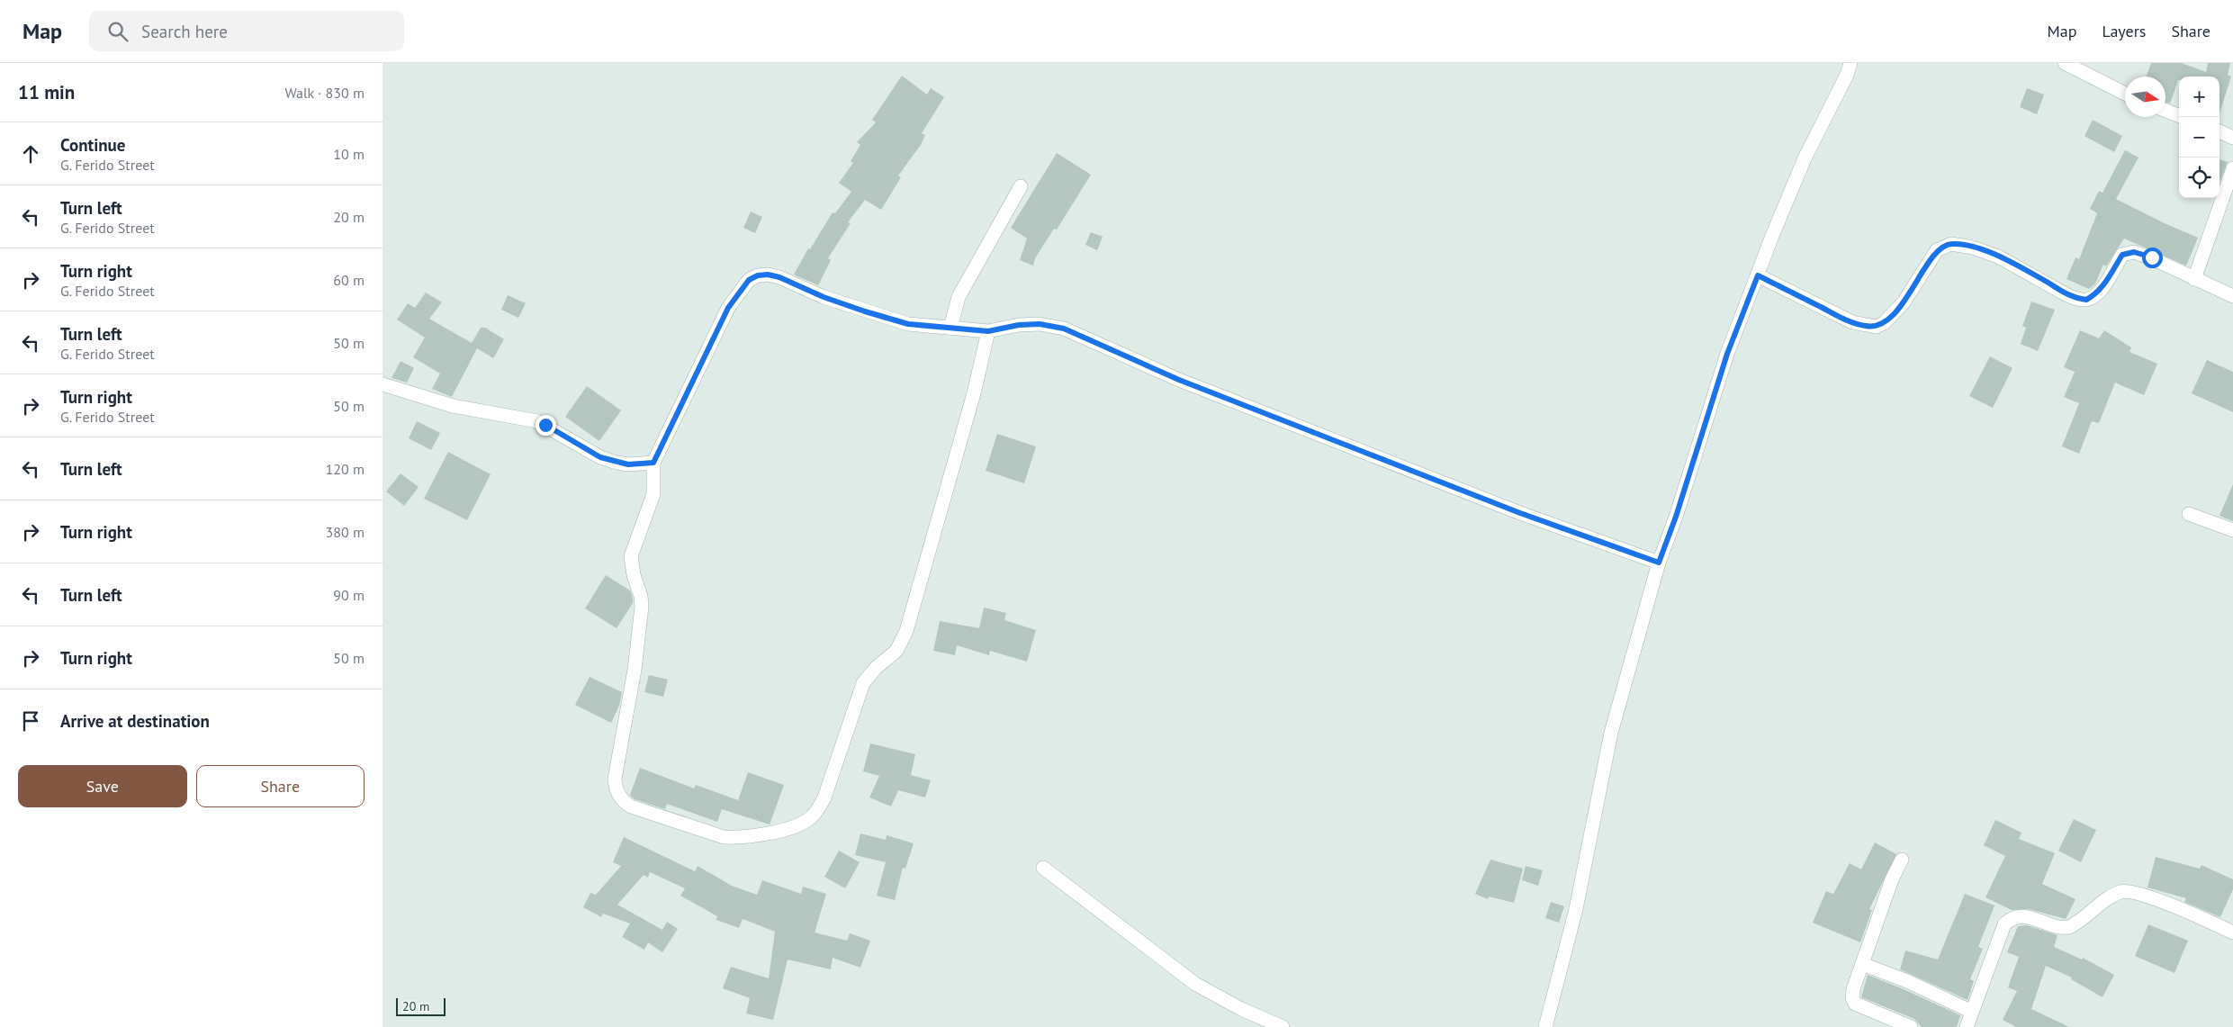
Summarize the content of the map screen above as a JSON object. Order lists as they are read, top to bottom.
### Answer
{
  "scale_bar": "20 m",
  "north": "right",
  "page": {
    "header": "Map",
    "search": "Search here",
    "nav": ["Map", "Layers", "Share"],
    "heading": ["11 min", "Walk · 830 m"],
    "map_buttons": ["+", "−"],
    "list": [
      ["Continue", "G. Ferido Street", "10 m"],
      ["Turn left", "G. Ferido Street", "20 m"],
      ["Turn right", "G. Ferido Street", "60 m"],
      ["Turn left", "G. Ferido Street", "50 m"],
      ["Turn right", "G. Ferido Street", "50 m"],
      ["Turn left", "120 m"],
      ["Turn right", "380 m"],
      ["Turn left", "90 m"],
      ["Turn right", "50 m"],
      "Arrive at destination"
    ],
    "buttons": ["Save", "Share"],
    "scale": "20 m"
  }
}
